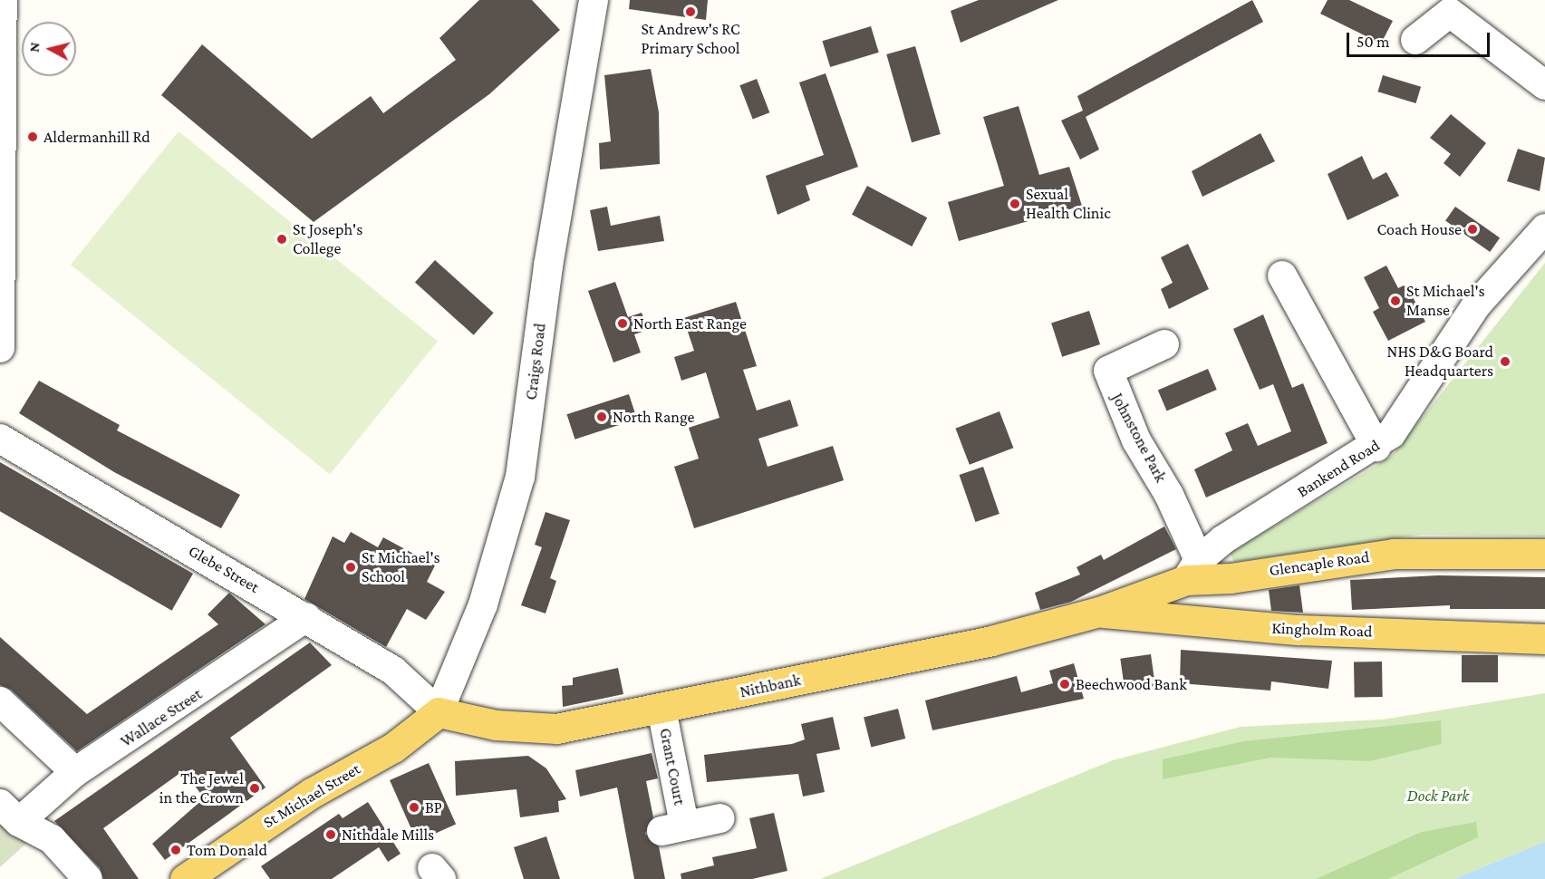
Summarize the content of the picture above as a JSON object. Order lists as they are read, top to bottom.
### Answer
{
  "streets": {
    "main road": [
      "Glencaple Road",
      "Kingholm Road",
      "Nithbank",
      "St Michael Street"
    ],
    "street": [
      "Craigs Road",
      "Johnstone Park",
      "Bankend Road",
      "Glebe Street",
      "Wallace Street",
      "Grant Court"
    ]
  },
  "crossings": [
    ["Craigs Road", "Glebe Street"],
    ["Craigs Road", "Nithbank"],
    ["Craigs Road", "St Michael Street"],
    ["Johnstone Park", "Bankend Road"],
    ["Johnstone Park", "Glencaple Road"],
    ["Bankend Road", "Glencaple Road"],
    ["Glencaple Road", "Kingholm Road"],
    ["Glencaple Road", "Nithbank"],
    ["Glebe Street", "Nithbank"],
    ["Glebe Street", "Wallace Street"],
    ["Glebe Street", "St Michael Street"],
    ["Kingholm Road", "Nithbank"],
    ["Nithbank", "Grant Court"],
    ["Nithbank", "St Michael Street"]
  ],
  "parks": ["Dock Park"],
  "places": [
    "St Andrew's RC Primary School",
    "Aldermanhill Rd",
    "Sexual Health Clinic",
    "Coach House",
    "St Joseph's College",
    "St Michael's Manse",
    "North East Range",
    "NHS D&G Board Headquarters",
    "North Range",
    "St Michael's School",
    "Beechwood Bank",
    "The Jewel in the Crown",
    "BP",
    "Nithdale Mills",
    "Tom Donald"
  ],
  "scale_bar": "50 m",
  "north": "left"
}
